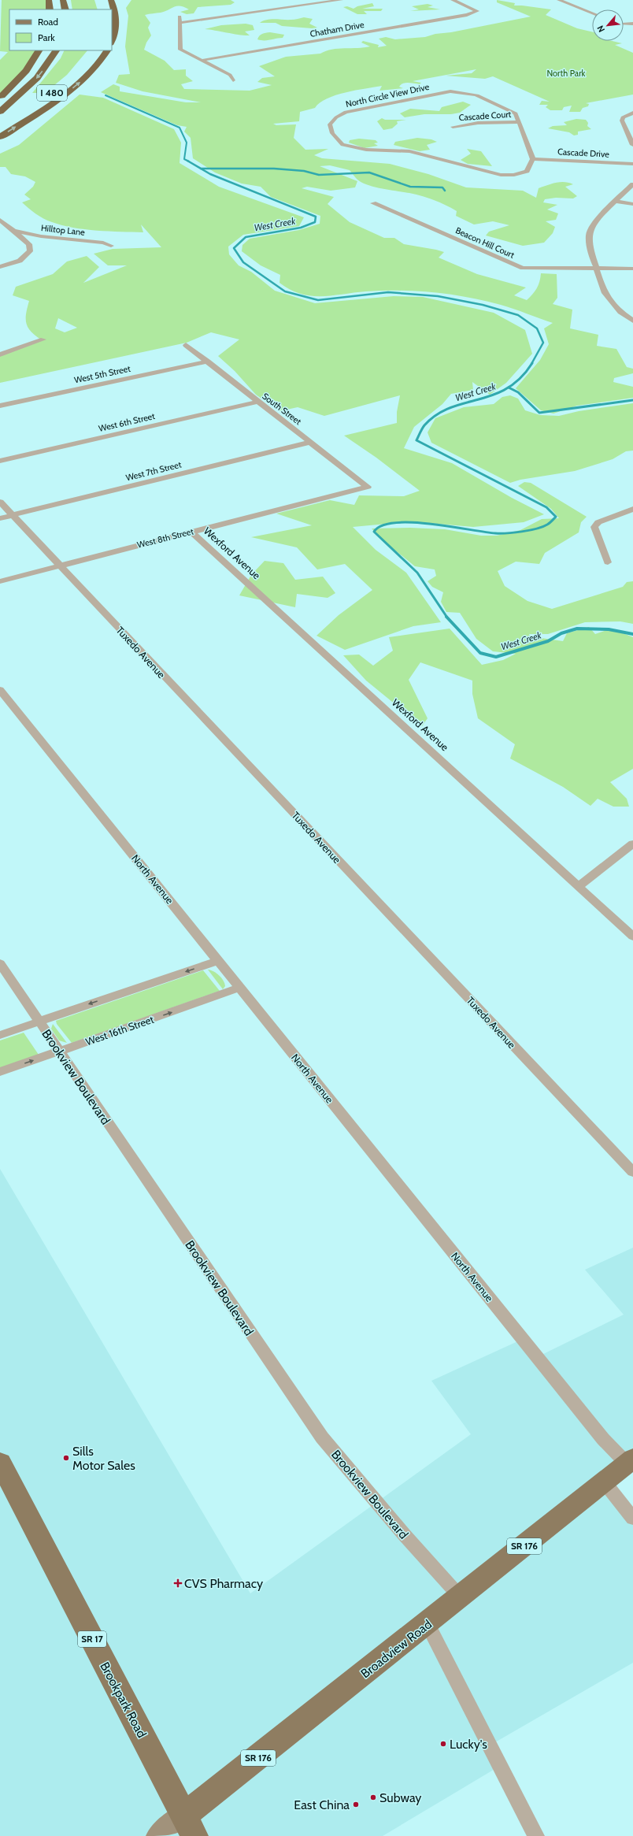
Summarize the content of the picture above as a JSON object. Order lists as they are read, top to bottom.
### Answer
{
  "streets": {
    "highway": ["I 480"],
    "main road": [
      "SR 176",
      "SR 17",
      "Broadview Road",
      "Brookpark Road"
    ],
    "street": [
      "Chatham Drive",
      "North Circle View Drive",
      "Cascade Court",
      "Cascade Drive",
      "Hilltop Lane",
      "Beacon Hill Court",
      "West 5th Street",
      "South Street",
      "West 6th Street",
      "West 7th Street",
      "West 8th Street",
      "Wexford Avenue",
      "Tuxedo Avenue",
      "North Avenue",
      "West 16th Street",
      "Brookview Boulevard"
    ]
  },
  "crossings": [
    ["North Circle View Drive", "Cascade Court"],
    ["North Circle View Drive", "Cascade Drive"],
    ["West 5th Street", "South Street"],
    ["South Street", "West 6th Street"],
    ["South Street", "West 7th Street"],
    ["South Street", "West 8th Street"],
    ["West 7th Street", "Tuxedo Avenue"],
    ["West 8th Street", "Wexford Avenue"],
    ["West 8th Street", "Tuxedo Avenue"],
    ["North Avenue", "West 16th Street"],
    ["North Avenue", "Broadview Road"],
    ["West 16th Street", "Brookview Boulevard"],
    ["Brookview Boulevard", "Broadview Road"],
    ["Broadview Road", "Brookpark Road"]
  ],
  "water": ["West Creek"],
  "parks": ["North Park"],
  "places": {
    "other": [
      "Sills Motor Sales",
      "Lucky's",
      "Subway",
      "East China"
    ],
    "health": ["CVS Pharmacy"]
  },
  "legend": ["Road", "Park"],
  "north": "bottom left"
}
